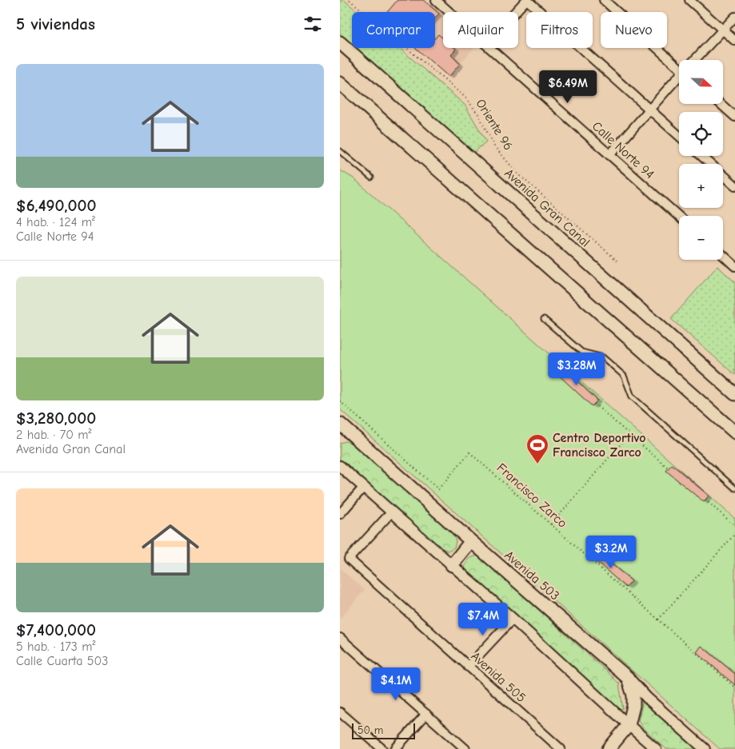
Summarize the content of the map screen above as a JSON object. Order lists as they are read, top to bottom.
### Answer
{
  "streets": {
    "main road": ["Avenida Gran Canal", "Avenida 503"],
    "street": ["Calle Norte 94", "Avenida 505"],
    "path": ["Oriente 96", "Francisco Zarco"]
  },
  "places": {
    "sports": ["Centro Deportivo Francisco Zarco"]
  },
  "scale_bar": "50 m",
  "north": "right",
  "page": {
    "heading": "5 viviendas",
    "chip": [
      "Comprar",
      "Alquilar",
      "Filtros",
      "Nuevo"
    ],
    "list": [
      {
        "name": "$6,490,000",
        "note": "4 hab. · 124 m² · Calle Norte 94"
      },
      {
        "name": "$3,280,000",
        "note": "2 hab. · 70 m² · Avenida Gran Canal"
      },
      {
        "name": "$7,400,000",
        "note": "5 hab. · 173 m² · Calle Cuarta 503"
      }
    ],
    "map_buttons": ["+", "−"],
    "price": [
      "$6.49M",
      "$3.28M",
      "$3.2M",
      "$7.4M",
      "$4.1M"
    ],
    "scale": "50 m"
  }
}
